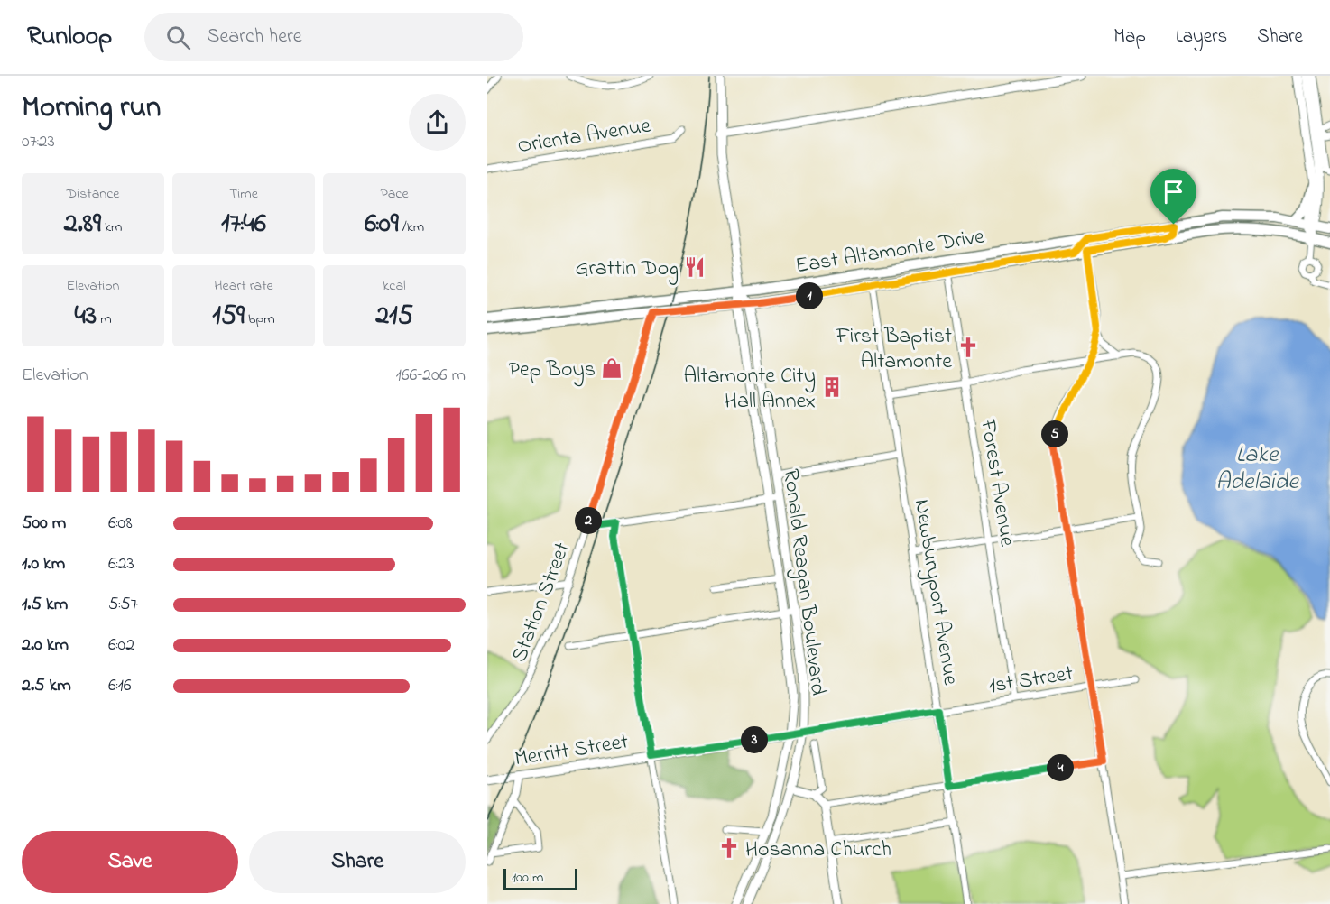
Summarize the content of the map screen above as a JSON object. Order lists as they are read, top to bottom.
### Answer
{
  "streets": {
    "main road": ["East Altamonte Drive", "Ronald Reagan Boulevard", "Merritt Street"],
    "street": [
      "Orienta Avenue",
      "Forest Avenue",
      "Newburyport Avenue",
      "Station Street",
      "1st Street"
    ]
  },
  "crossings": [
    ["East Altamonte Drive", "Forest Avenue"],
    ["East Altamonte Drive", "Ronald Reagan Boulevard"],
    ["East Altamonte Drive", "Newburyport Avenue"],
    ["East Altamonte Drive", "Station Street"],
    ["Forest Avenue", "1st Street"],
    ["Ronald Reagan Boulevard", "1st Street"],
    ["Ronald Reagan Boulevard", "Merritt Street"],
    ["Newburyport Avenue", "1st Street"],
    ["1st Street", "Merritt Street"]
  ],
  "water": ["Lake Adelaide"],
  "places": {
    "restaurant": ["Grattin Dog"],
    "church": ["First Baptist Altamonte", "Hosanna Church"],
    "shop": ["Pep Boys"],
    "building": ["Altamonte City Hall Annex"]
  },
  "scale_bar": "100 m",
  "page": {
    "header": "Runloop",
    "search": "Search here",
    "nav": ["Map", "Layers", "Share"],
    "heading": ["Morning run", "07:23"],
    "stats": [
      ["Distance", "2.89 km"],
      ["Time", "17:46"],
      ["Pace", "6:09 /km"],
      ["Elevation", "43 m"],
      ["Heart rate", "159 bpm"],
      ["kcal", "215"]
    ],
    "pins": [
      "1",
      "5",
      "2",
      "3",
      "4"
    ],
    "chart": ["Elevation", "166–206 m"],
    "list": [
      {
        "name": "500 m",
        "note": "6:08"
      },
      {
        "name": "1.0 km",
        "note": "6:23"
      },
      {
        "name": "1.5 km",
        "note": "5:57"
      },
      {
        "name": "2.0 km",
        "note": "6:02"
      },
      {
        "name": "2.5 km",
        "note": "6:16"
      }
    ],
    "buttons": ["Save", "Share"],
    "scale": "100 m"
  }
}
